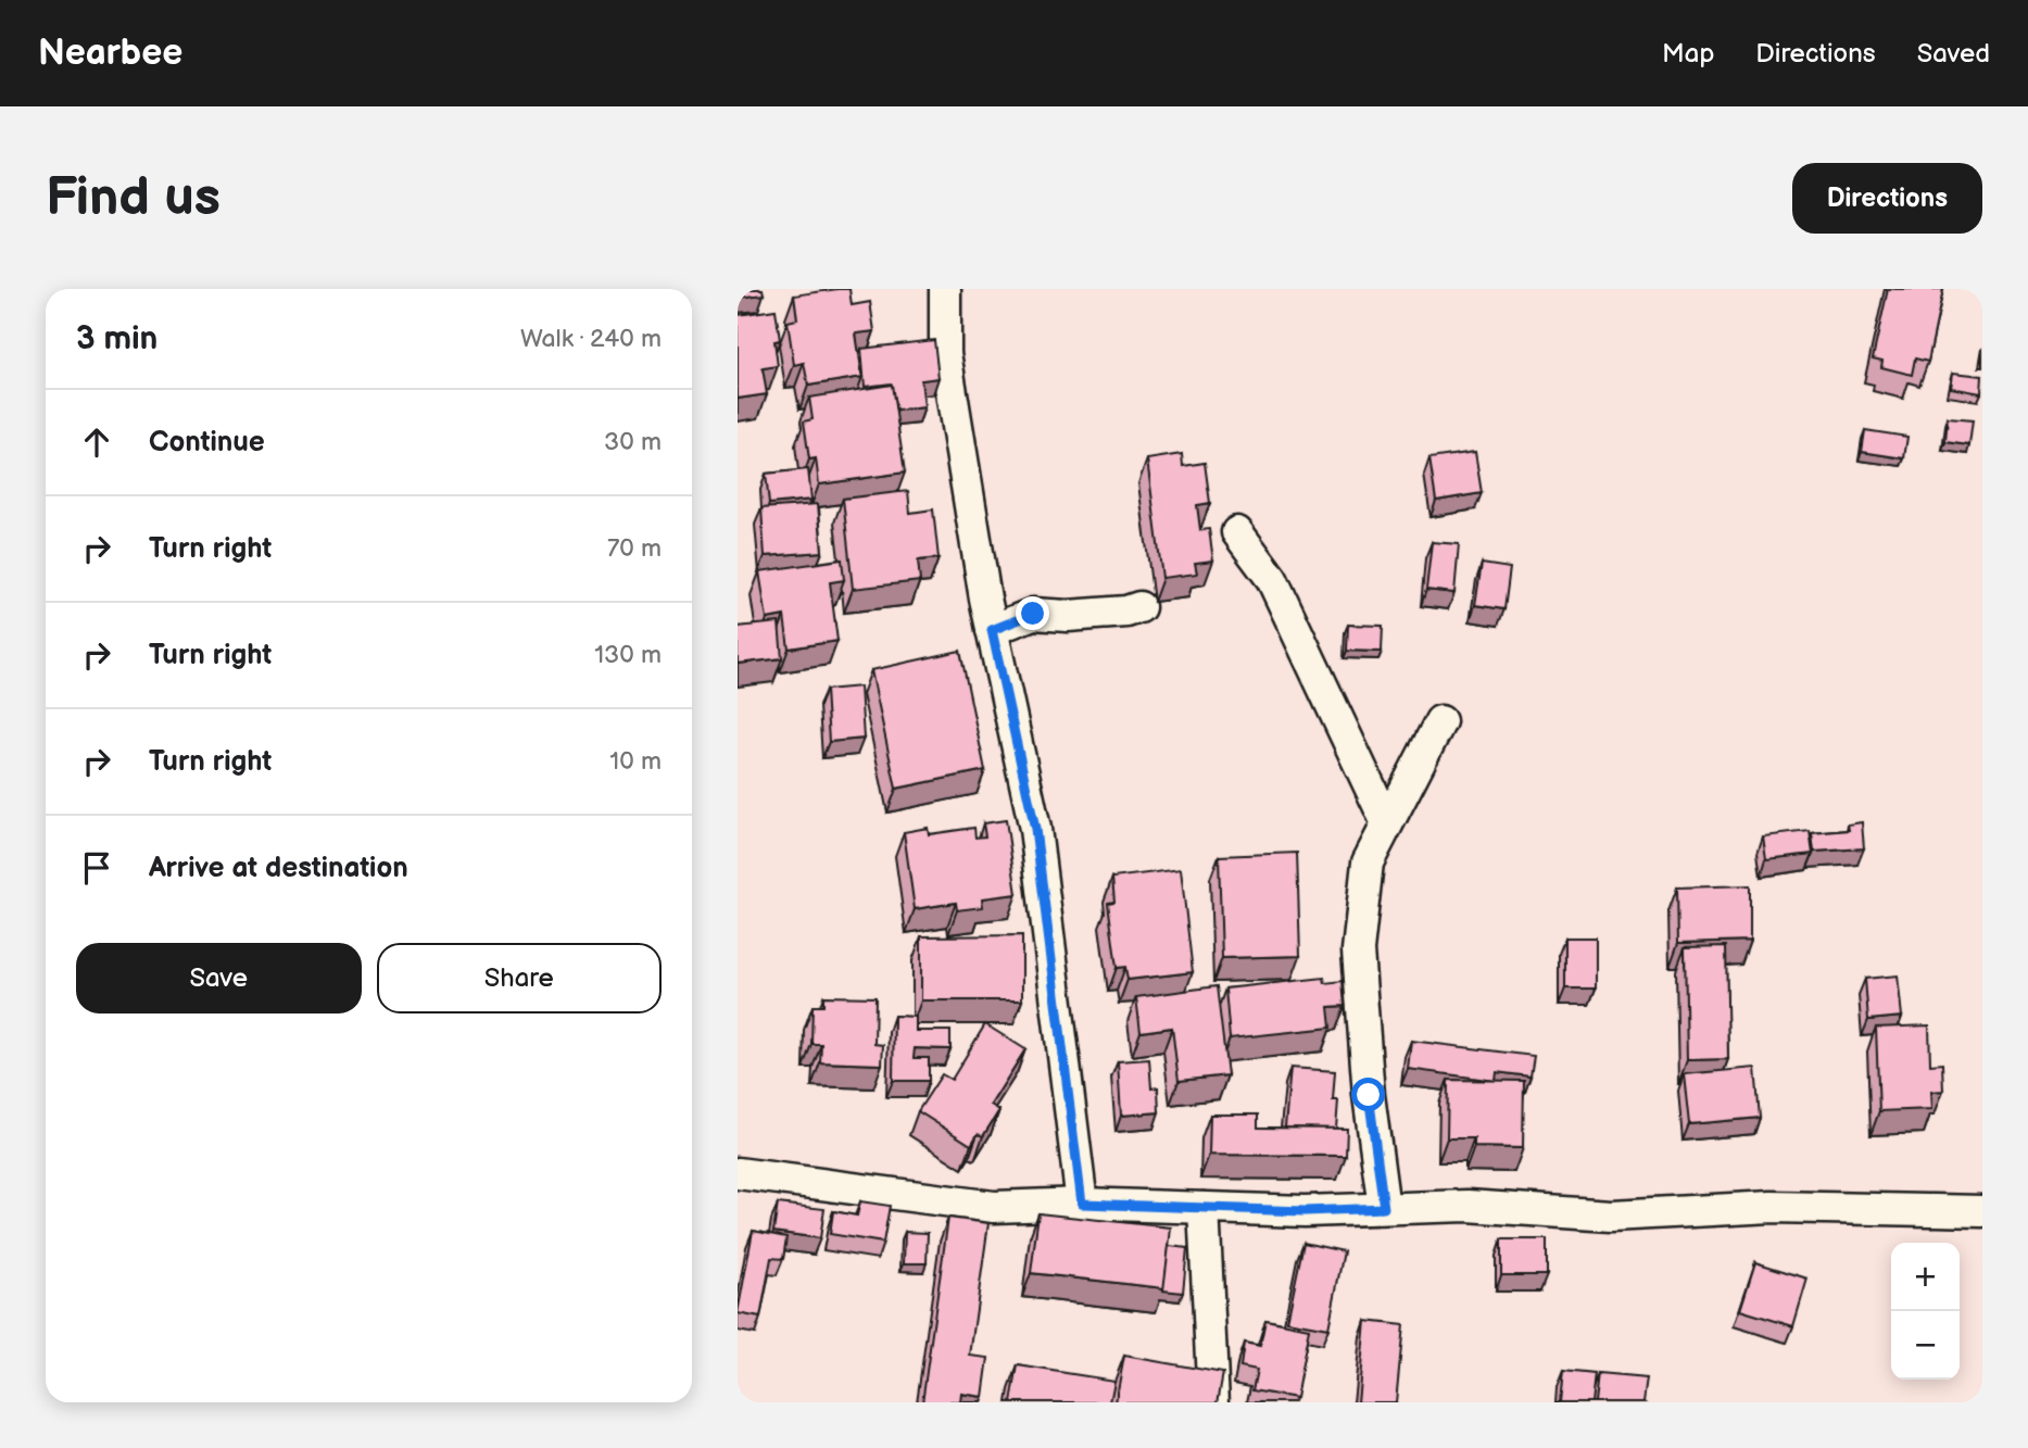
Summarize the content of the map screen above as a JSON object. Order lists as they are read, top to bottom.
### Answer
{
  "page": {
    "header": "Nearbee",
    "nav": ["Map", "Directions", "Saved"],
    "buttons": [
      "Directions",
      ["Save", "Share"]
    ],
    "title": "Find us",
    "heading": ["3 min", "Walk · 240 m"],
    "list": [
      ["Continue", "30 m"],
      ["Turn right", "70 m"],
      ["Turn right", "130 m"],
      ["Turn right", "10 m"],
      "Arrive at destination"
    ],
    "map_buttons": ["+", "−"]
  }
}
